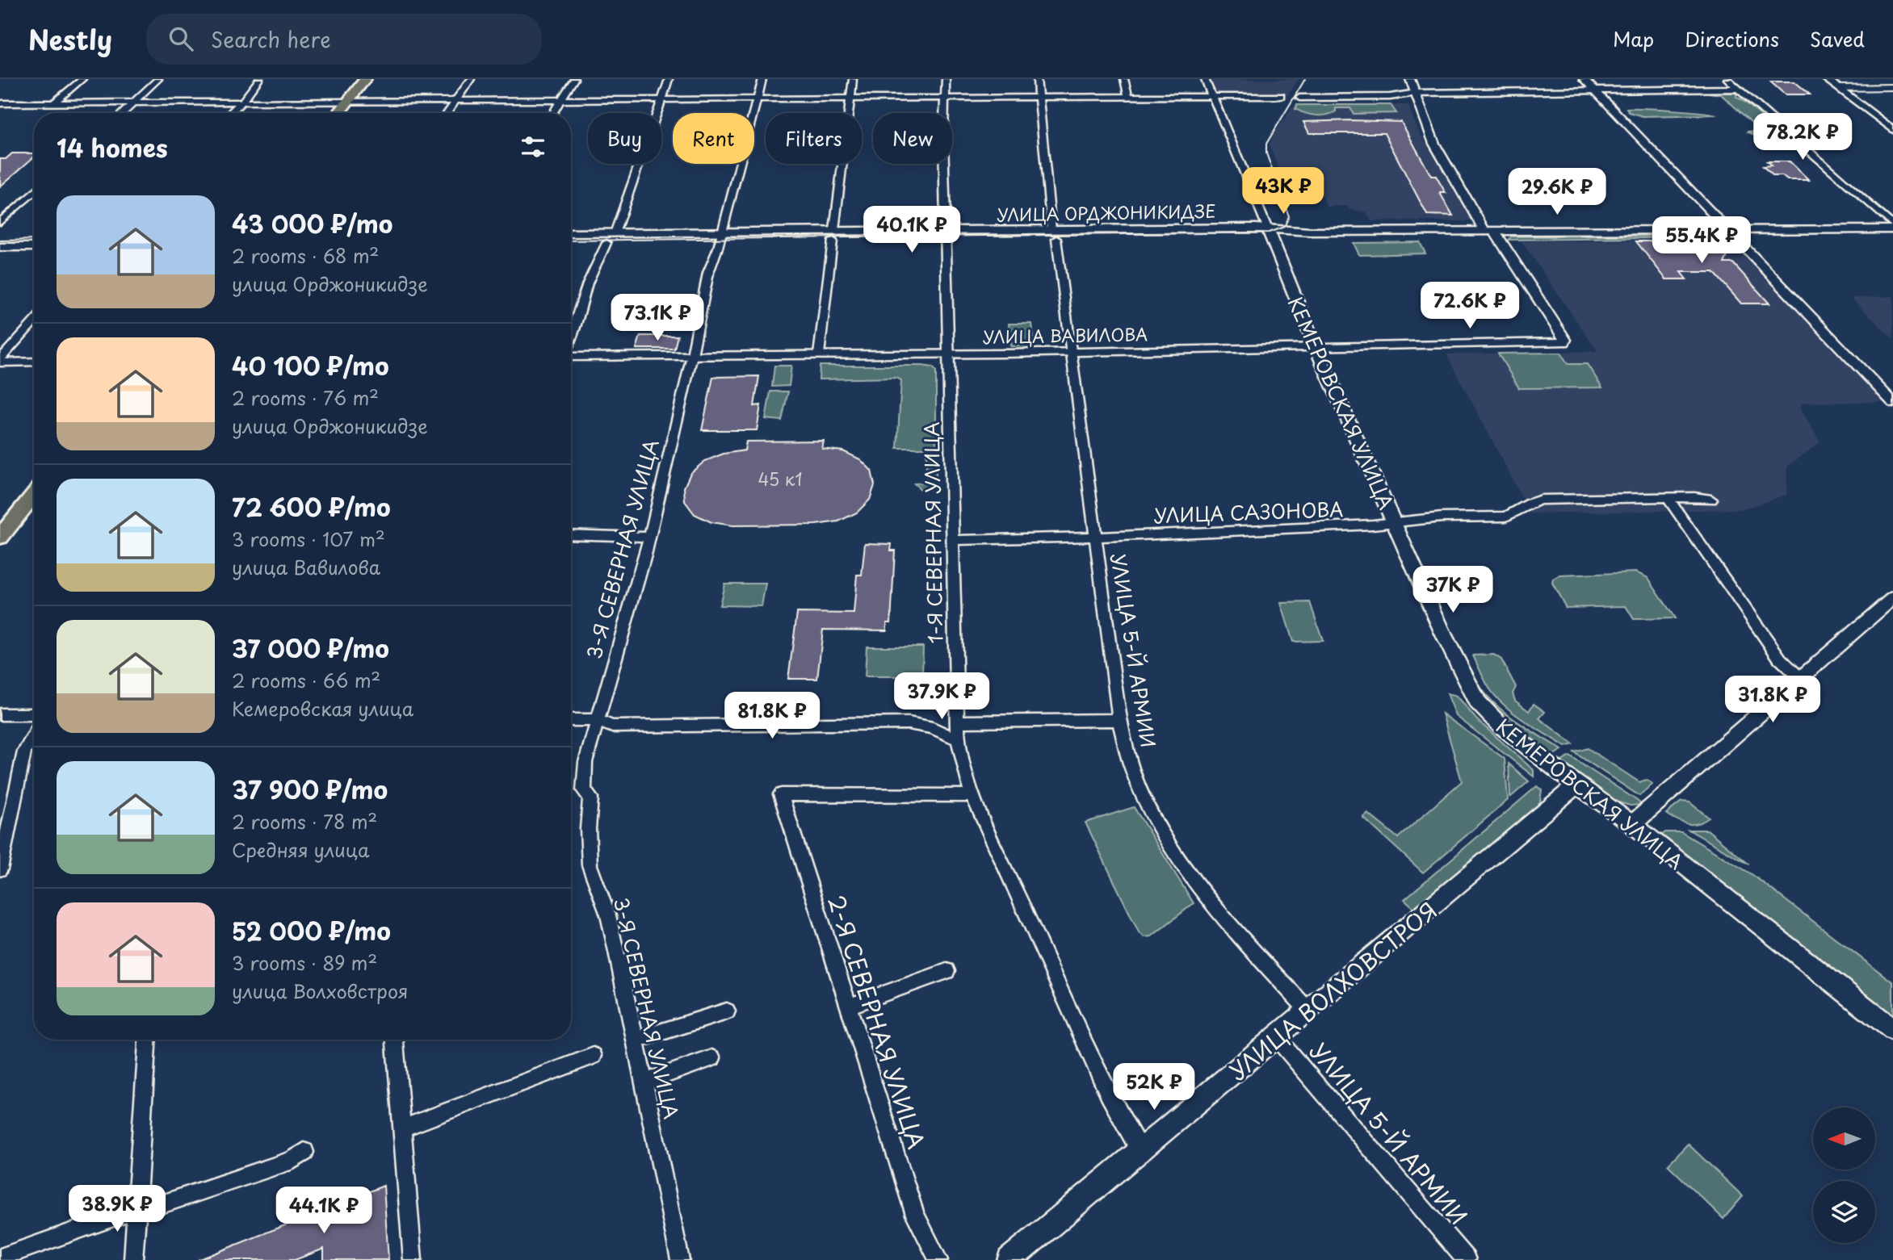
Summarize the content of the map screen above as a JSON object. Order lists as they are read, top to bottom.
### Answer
{
  "streets": {
    "main road": ["УЛИЦА ОРДЖОНИКИДЗЕ", "КЕМЕРОВСКАЯ УЛИЦА", "УЛИЦА ВОЛХОВСТРОЯ"],
    "street": [
      "УЛИЦА ВАВИЛОВА",
      "УЛИЦА САЗОНОВА",
      "1-Я СЕВЕРНАЯ УЛИЦА",
      "3-Я СЕВЕРНАЯ УЛИЦА",
      "УЛИЦА 5-Й АРМИИ",
      "2-Я СЕВЕРНАЯ УЛИЦА"
    ]
  },
  "crossings": [
    ["УЛИЦА ОРДЖОНИКИДЗЕ", "УЛИЦА ВАВИЛОВА"],
    ["УЛИЦА ОРДЖОНИКИДЗЕ", "КЕМЕРОВСКАЯ УЛИЦА"],
    ["УЛИЦА ОРДЖОНИКИДЗЕ", "1-Я СЕВЕРНАЯ УЛИЦА"],
    ["УЛИЦА ОРДЖОНИКИДЗЕ", "3-Я СЕВЕРНАЯ УЛИЦА"],
    ["УЛИЦА ОРДЖОНИКИДЗЕ", "УЛИЦА 5-Й АРМИИ"],
    ["УЛИЦА ВАВИЛОВА", "КЕМЕРОВСКАЯ УЛИЦА"],
    ["УЛИЦА ВАВИЛОВА", "1-Я СЕВЕРНАЯ УЛИЦА"],
    ["УЛИЦА ВАВИЛОВА", "3-Я СЕВЕРНАЯ УЛИЦА"],
    ["УЛИЦА ВАВИЛОВА", "УЛИЦА 5-Й АРМИИ"],
    ["КЕМЕРОВСКАЯ УЛИЦА", "УЛИЦА САЗОНОВА"],
    ["КЕМЕРОВСКАЯ УЛИЦА", "УЛИЦА ВОЛХОВСТРОЯ"],
    ["УЛИЦА САЗОНОВА", "1-Я СЕВЕРНАЯ УЛИЦА"],
    ["УЛИЦА САЗОНОВА", "УЛИЦА 5-Й АРМИИ"],
    ["1-Я СЕВЕРНАЯ УЛИЦА", "УЛИЦА ВОЛХОВСТРОЯ"],
    ["1-Я СЕВЕРНАЯ УЛИЦА", "2-Я СЕВЕРНАЯ УЛИЦА"],
    ["УЛИЦА 5-Й АРМИИ", "УЛИЦА ВОЛХОВСТРОЯ"]
  ],
  "house_numbers": ["45 к1"],
  "north": "left",
  "page": {
    "header": "Nestly",
    "search": "Search here",
    "nav": ["Map", "Directions", "Saved"],
    "price": [
      "78.2K ₽",
      "43K ₽",
      "29.6K ₽",
      "40.1K ₽",
      "55.4K ₽",
      "72.6K ₽",
      "73.1K ₽",
      "37K ₽",
      "37.9K ₽",
      "31.8K ₽",
      "81.8K ₽",
      "52K ₽",
      "38.9K ₽",
      "44.1K ₽"
    ],
    "chip": [
      "Buy",
      "Rent",
      "Filters",
      "New"
    ],
    "heading": "14 homes",
    "list": [
      {
        "name": "43 000 ₽/mo",
        "note": "2 rooms · 68 m² · улица Орджоникидзе"
      },
      {
        "name": "40 100 ₽/mo",
        "note": "2 rooms · 76 m² · улица Орджоникидзе"
      },
      {
        "name": "72 600 ₽/mo",
        "note": "3 rooms · 107 m² · улица Вавилова"
      },
      {
        "name": "37 000 ₽/mo",
        "note": "2 rooms · 66 m² · Кемеровская улица"
      },
      {
        "name": "37 900 ₽/mo",
        "note": "2 rooms · 78 m² · Средняя улица"
      },
      {
        "name": "52 000 ₽/mo",
        "note": "3 rooms · 89 m² · улица Волховстроя"
      }
    ]
  }
}
